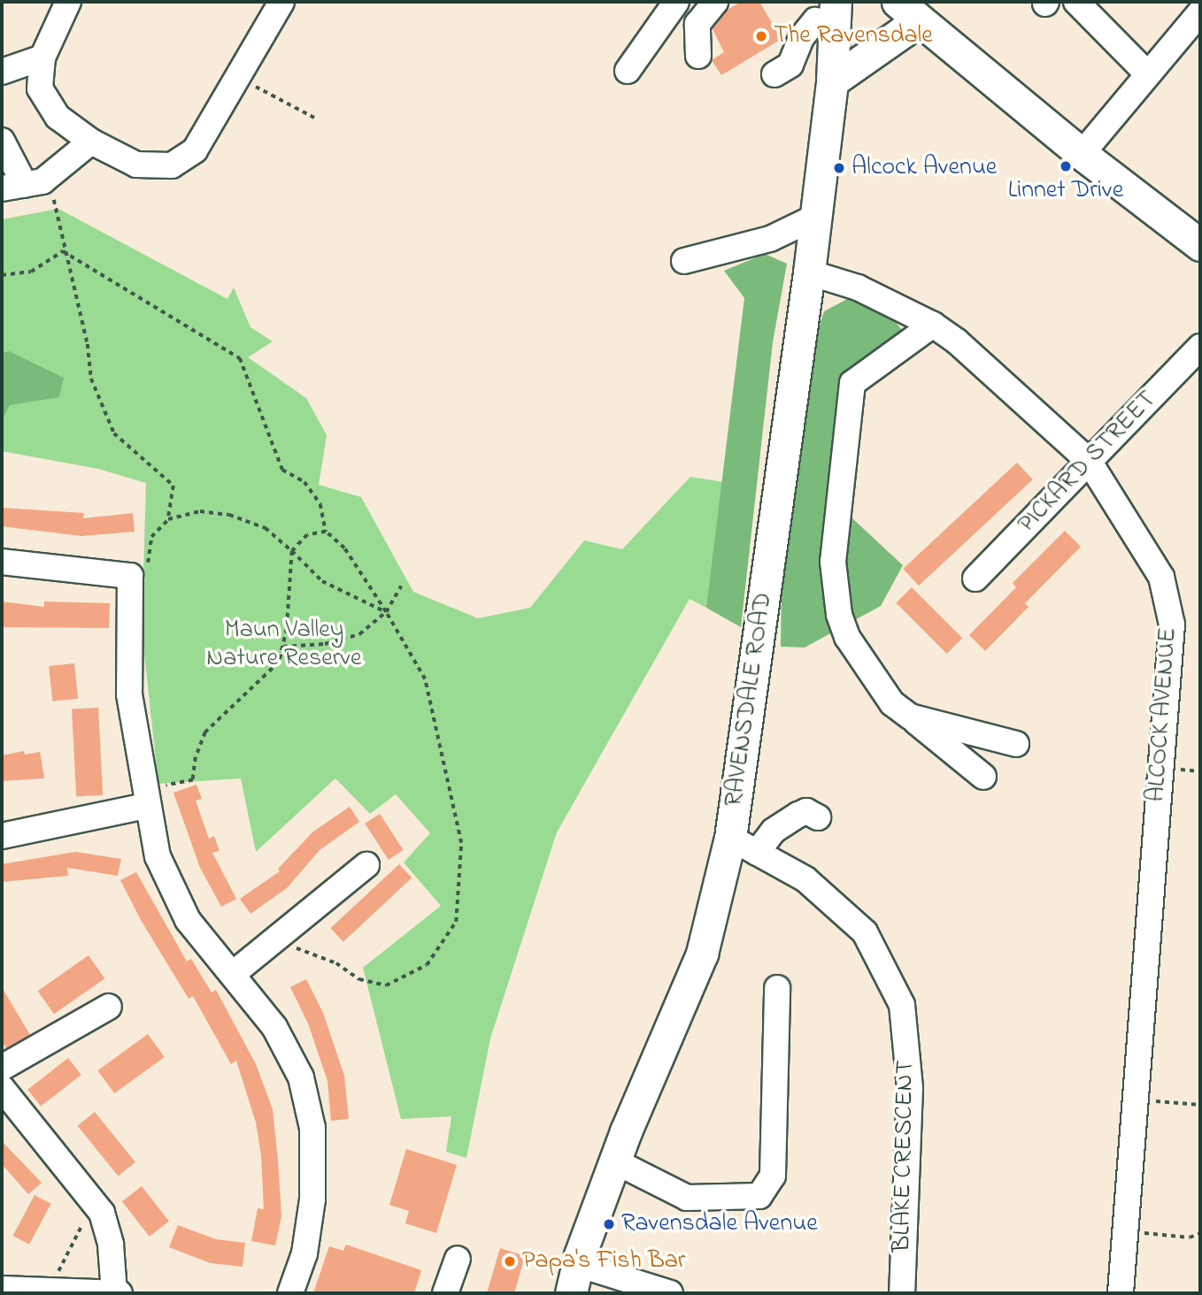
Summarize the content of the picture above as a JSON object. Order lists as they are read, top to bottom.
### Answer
{
  "streets": {
    "main road": ["RAVENSDALE ROAD"],
    "street": ["PICKARD STREET", "ALCOCK AVENUE", "BLAKE CRESCENT"]
  },
  "crossings": [
    ["PICKARD STREET", "ALCOCK AVENUE"],
    ["RAVENSDALE ROAD", "ALCOCK AVENUE"],
    ["RAVENSDALE ROAD", "BLAKE CRESCENT"]
  ],
  "parks": ["Maun Valley Nature Reserve"],
  "places": [
    "The Ravensdale",
    "Linnet Drive",
    "Alcock Avenue",
    "Ravensdale Avenue",
    "Papa's Fish Bar"
  ]
}
